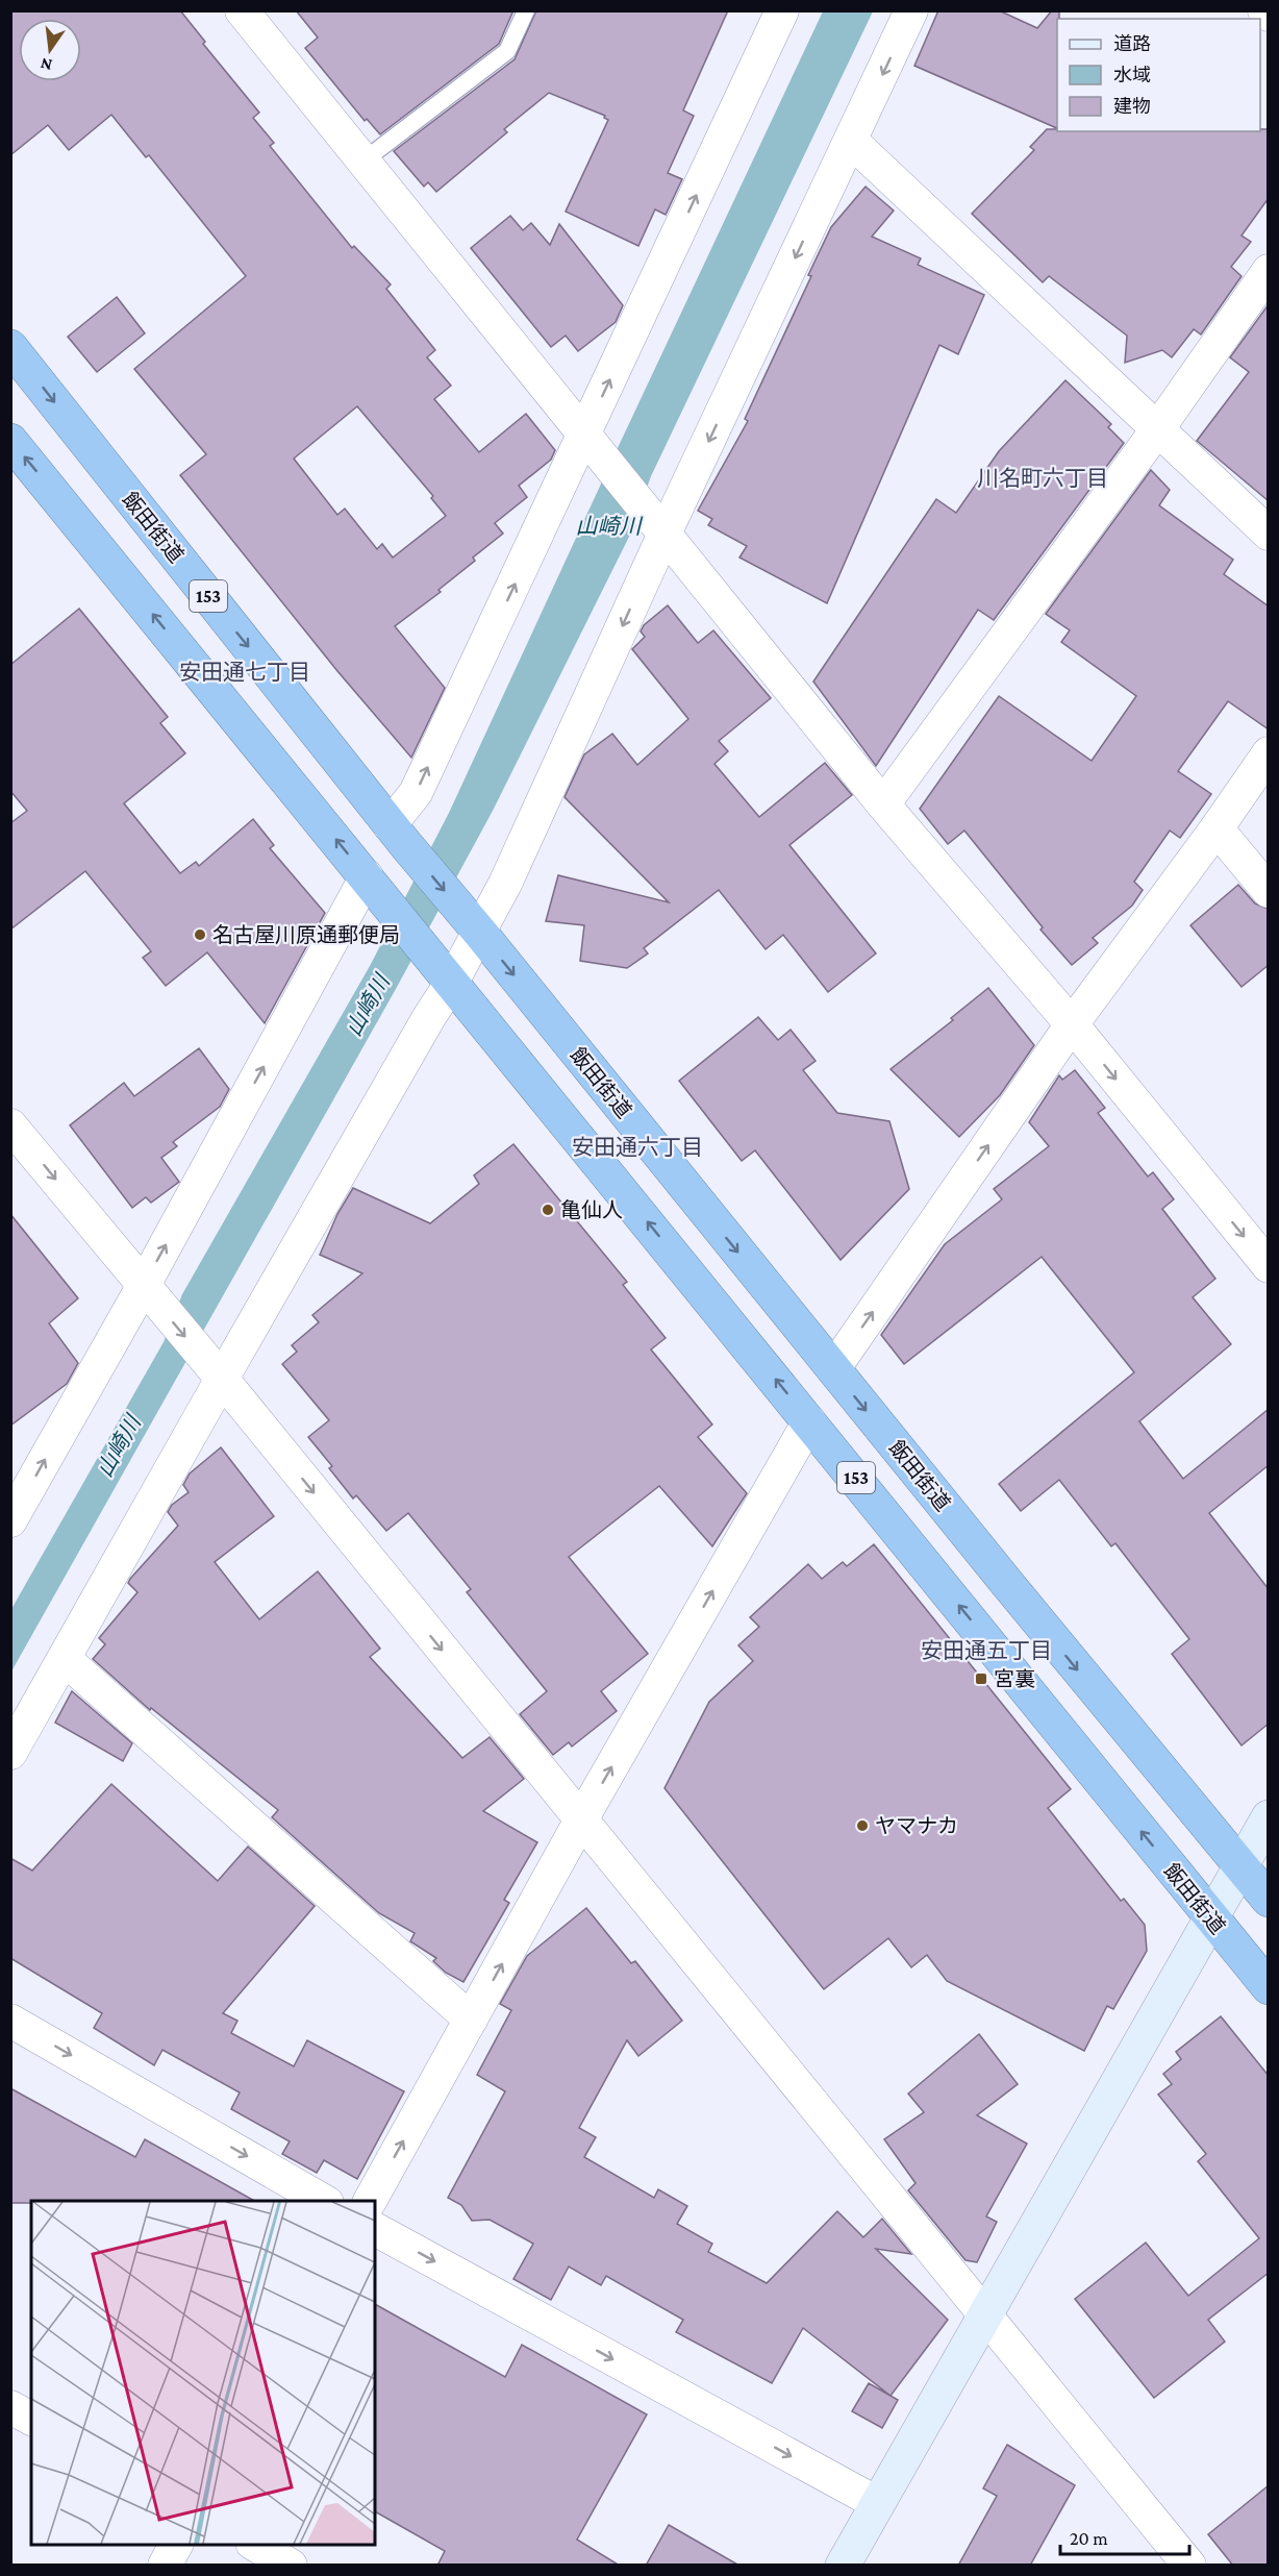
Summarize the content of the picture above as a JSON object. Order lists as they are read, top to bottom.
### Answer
{
  "streets": {
    "highway": ["飯田街道", "153"]
  },
  "districts": [
    "川名町六丁目",
    "安田通七丁目",
    "安田通六丁目",
    "安田通五丁目"
  ],
  "water": ["山崎川"],
  "places": {
    "other": ["名古屋川原通郵便局", "亀仙人", "ヤマナカ"],
    "transit": ["宮裏"]
  },
  "legend": ["道路", "水域", "建物"],
  "scale_bar": "20 m",
  "north": "bottom"
}
